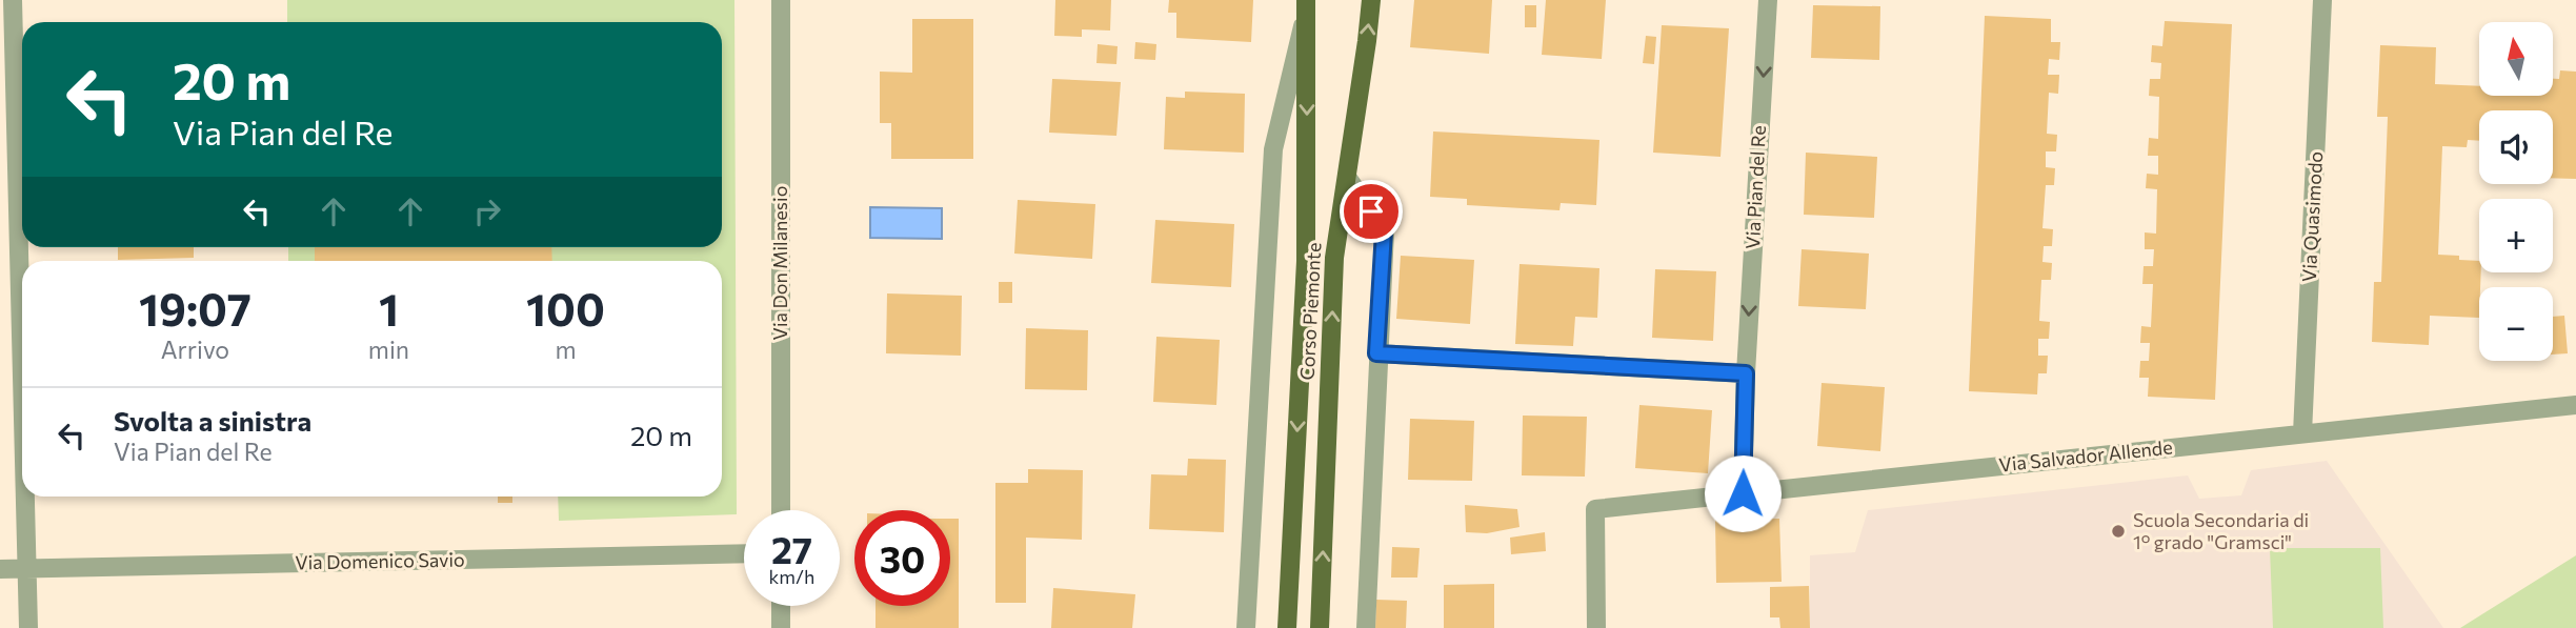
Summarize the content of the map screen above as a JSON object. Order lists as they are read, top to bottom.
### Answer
{
  "streets": {
    "main road": ["Corso Piemonte"],
    "street": [
      "Via Pian del Re",
      "Via Quasimodo",
      "Via Don Milanesio",
      "Via Salvador Allende",
      "Via Domenico Savio"
    ]
  },
  "crossings": [
    ["Via Pian del Re", "Via Salvador Allende"],
    ["Via Quasimodo", "Via Salvador Allende"]
  ],
  "one_way": ["Via Pian del Re"],
  "places": ["Scuola Secondaria di 1° grado \"Gramsci\""],
  "north": "top",
  "page": {
    "map_buttons": ["+", "−"],
    "turn": ["20 m", "Via Pian del Re"],
    "eta": [
      "19:07",
      "Arrivo",
      "1",
      "min",
      "100",
      "m"
    ],
    "list": [
      {
        "name": "Svolta a sinistra",
        "note": "Via Pian del Re",
        "value": "20 m"
      }
    ],
    "speed": "27 km/h",
    "limit": "30"
  }
}
